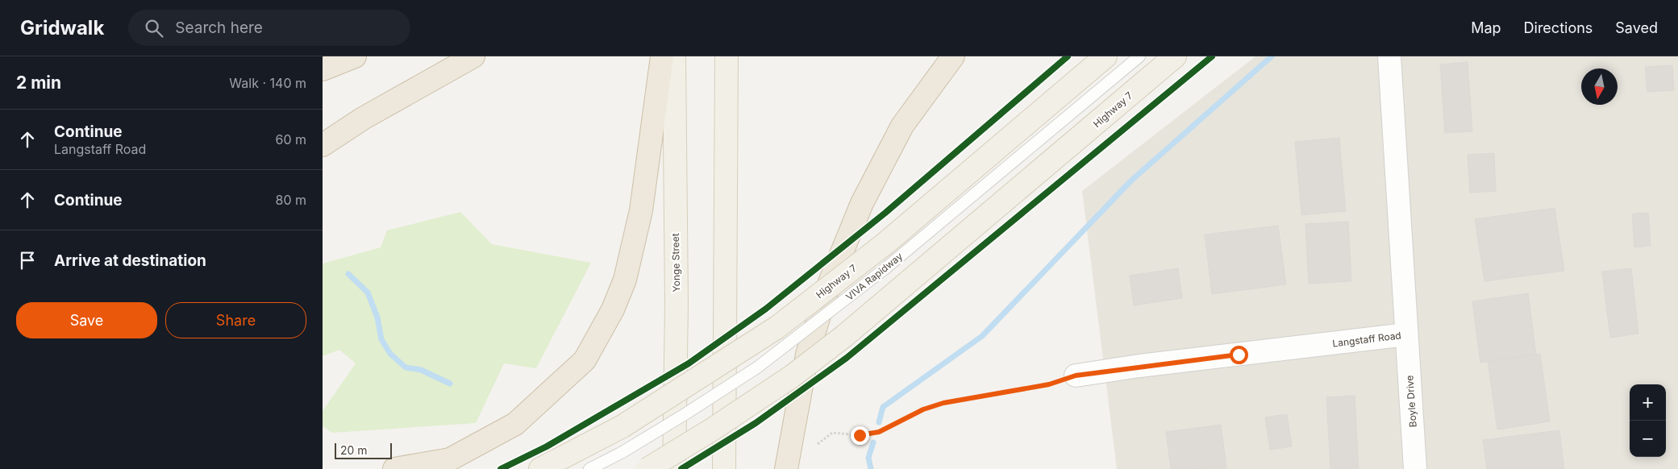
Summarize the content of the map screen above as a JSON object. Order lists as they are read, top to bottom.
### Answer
{
  "streets": {
    "main road": ["Highway 7", "Yonge Street"],
    "street": ["Langstaff Road", "Boyle Drive"],
    "lane": ["VIVA Rapidway"]
  },
  "crossings": [
    ["Langstaff Road", "Boyle Drive"]
  ],
  "scale_bar": "20 m",
  "north": "bottom",
  "page": {
    "header": "Gridwalk",
    "search": "Search here",
    "nav": ["Map", "Directions", "Saved"],
    "heading": ["2 min", "Walk · 140 m"],
    "list": [
      ["Continue", "Langstaff Road", "60 m"],
      ["Continue", "80 m"],
      "Arrive at destination"
    ],
    "buttons": ["Save", "Share"],
    "map_buttons": ["+", "−"],
    "scale": "20 m"
  }
}
